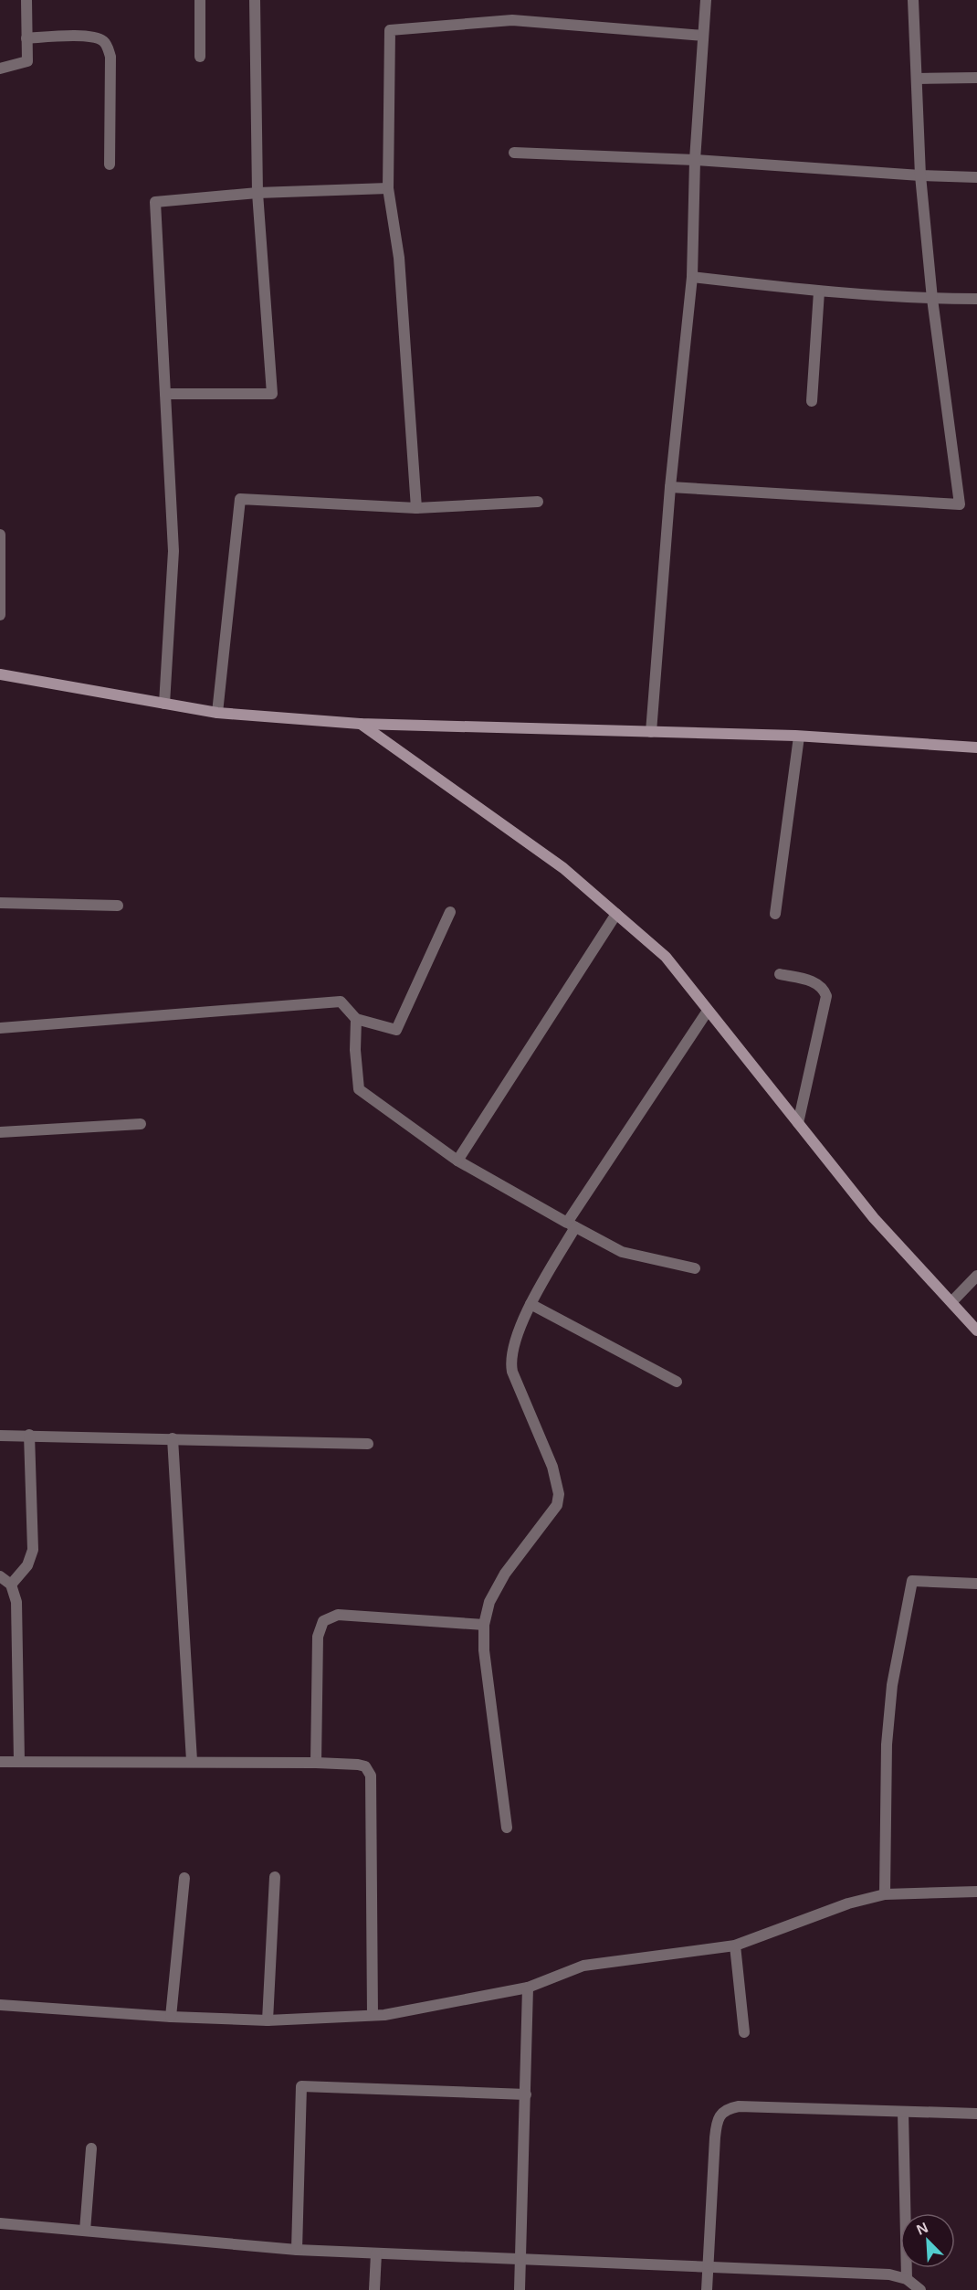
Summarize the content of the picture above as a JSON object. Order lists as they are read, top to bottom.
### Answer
{
  "north": "top left"
}
